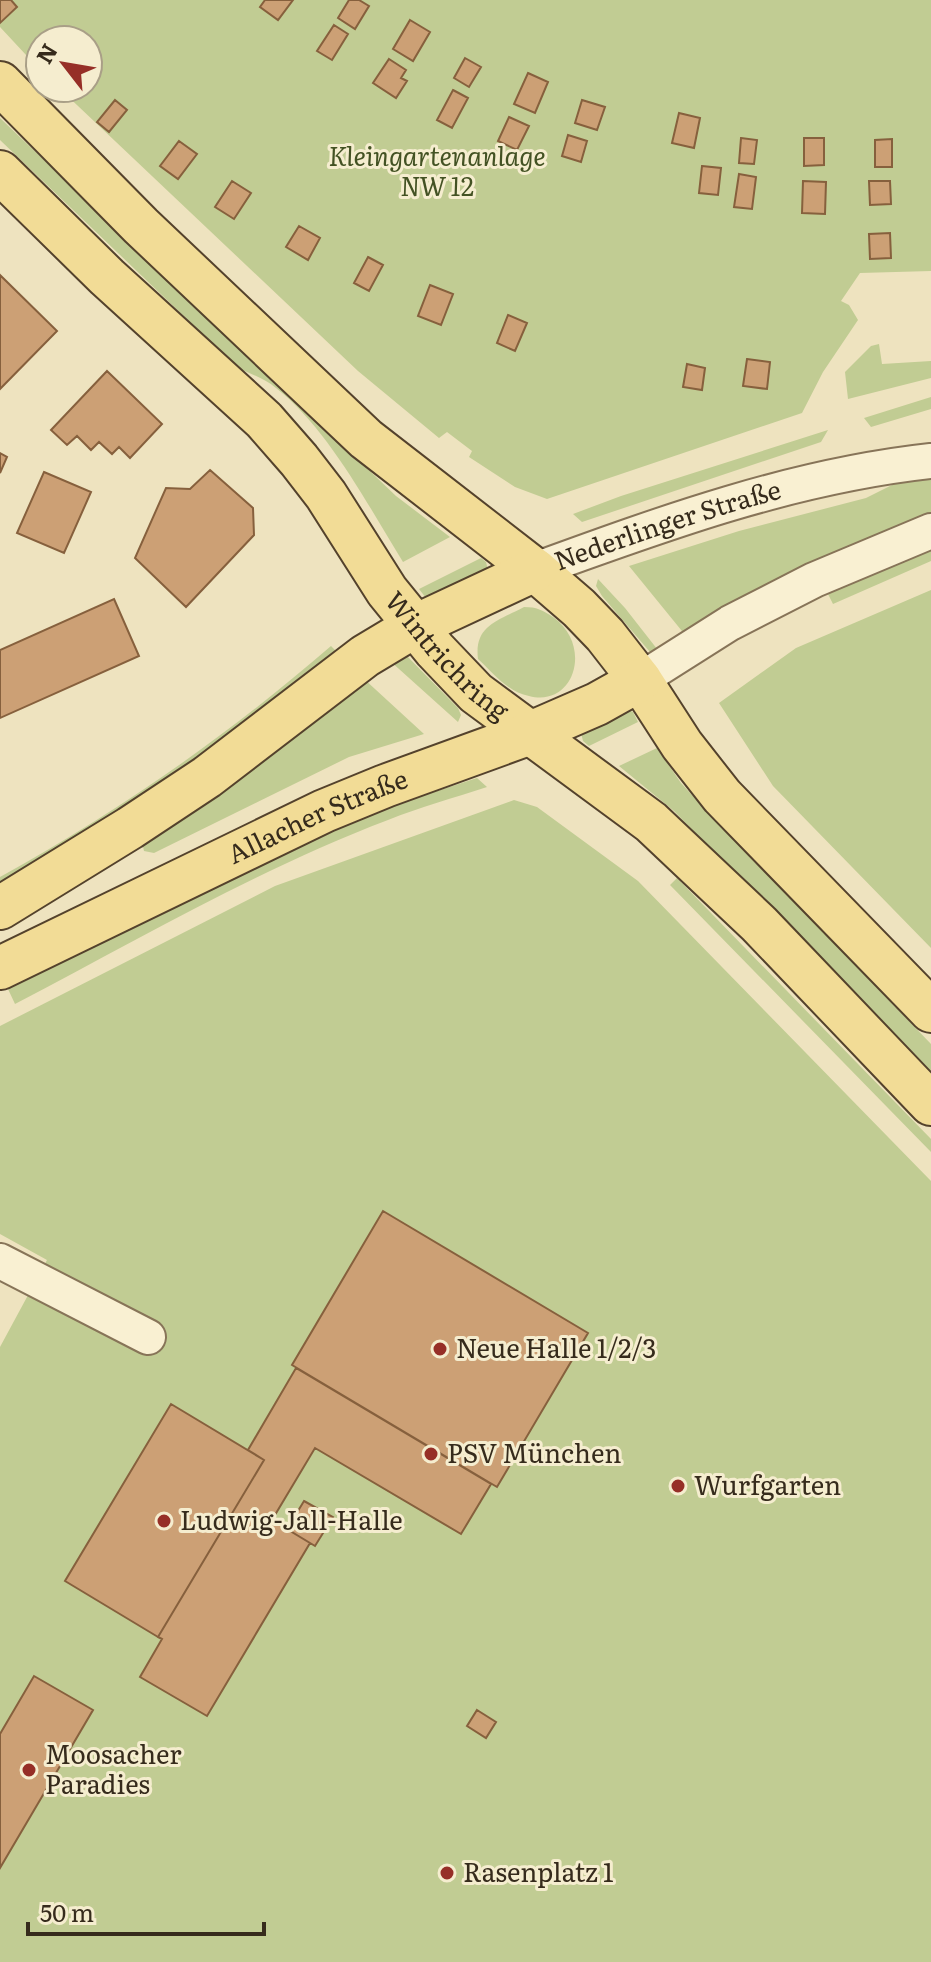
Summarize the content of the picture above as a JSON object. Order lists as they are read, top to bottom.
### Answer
{
  "streets": {
    "main road": ["Nederlinger Straße", "Wintrichring", "Allacher Straße"]
  },
  "crossings": [
    ["Nederlinger Straße", "Wintrichring"],
    ["Wintrichring", "Allacher Straße"]
  ],
  "parks": ["Kleingartenanlage NW 12"],
  "places": [
    "Neue Halle 1/2/3",
    "PSV München",
    "Wurfgarten",
    "Ludwig-Jall-Halle",
    "Moosacher Paradies",
    "Rasenplatz 1"
  ],
  "scale_bar": "50 m",
  "north": "top left"
}
